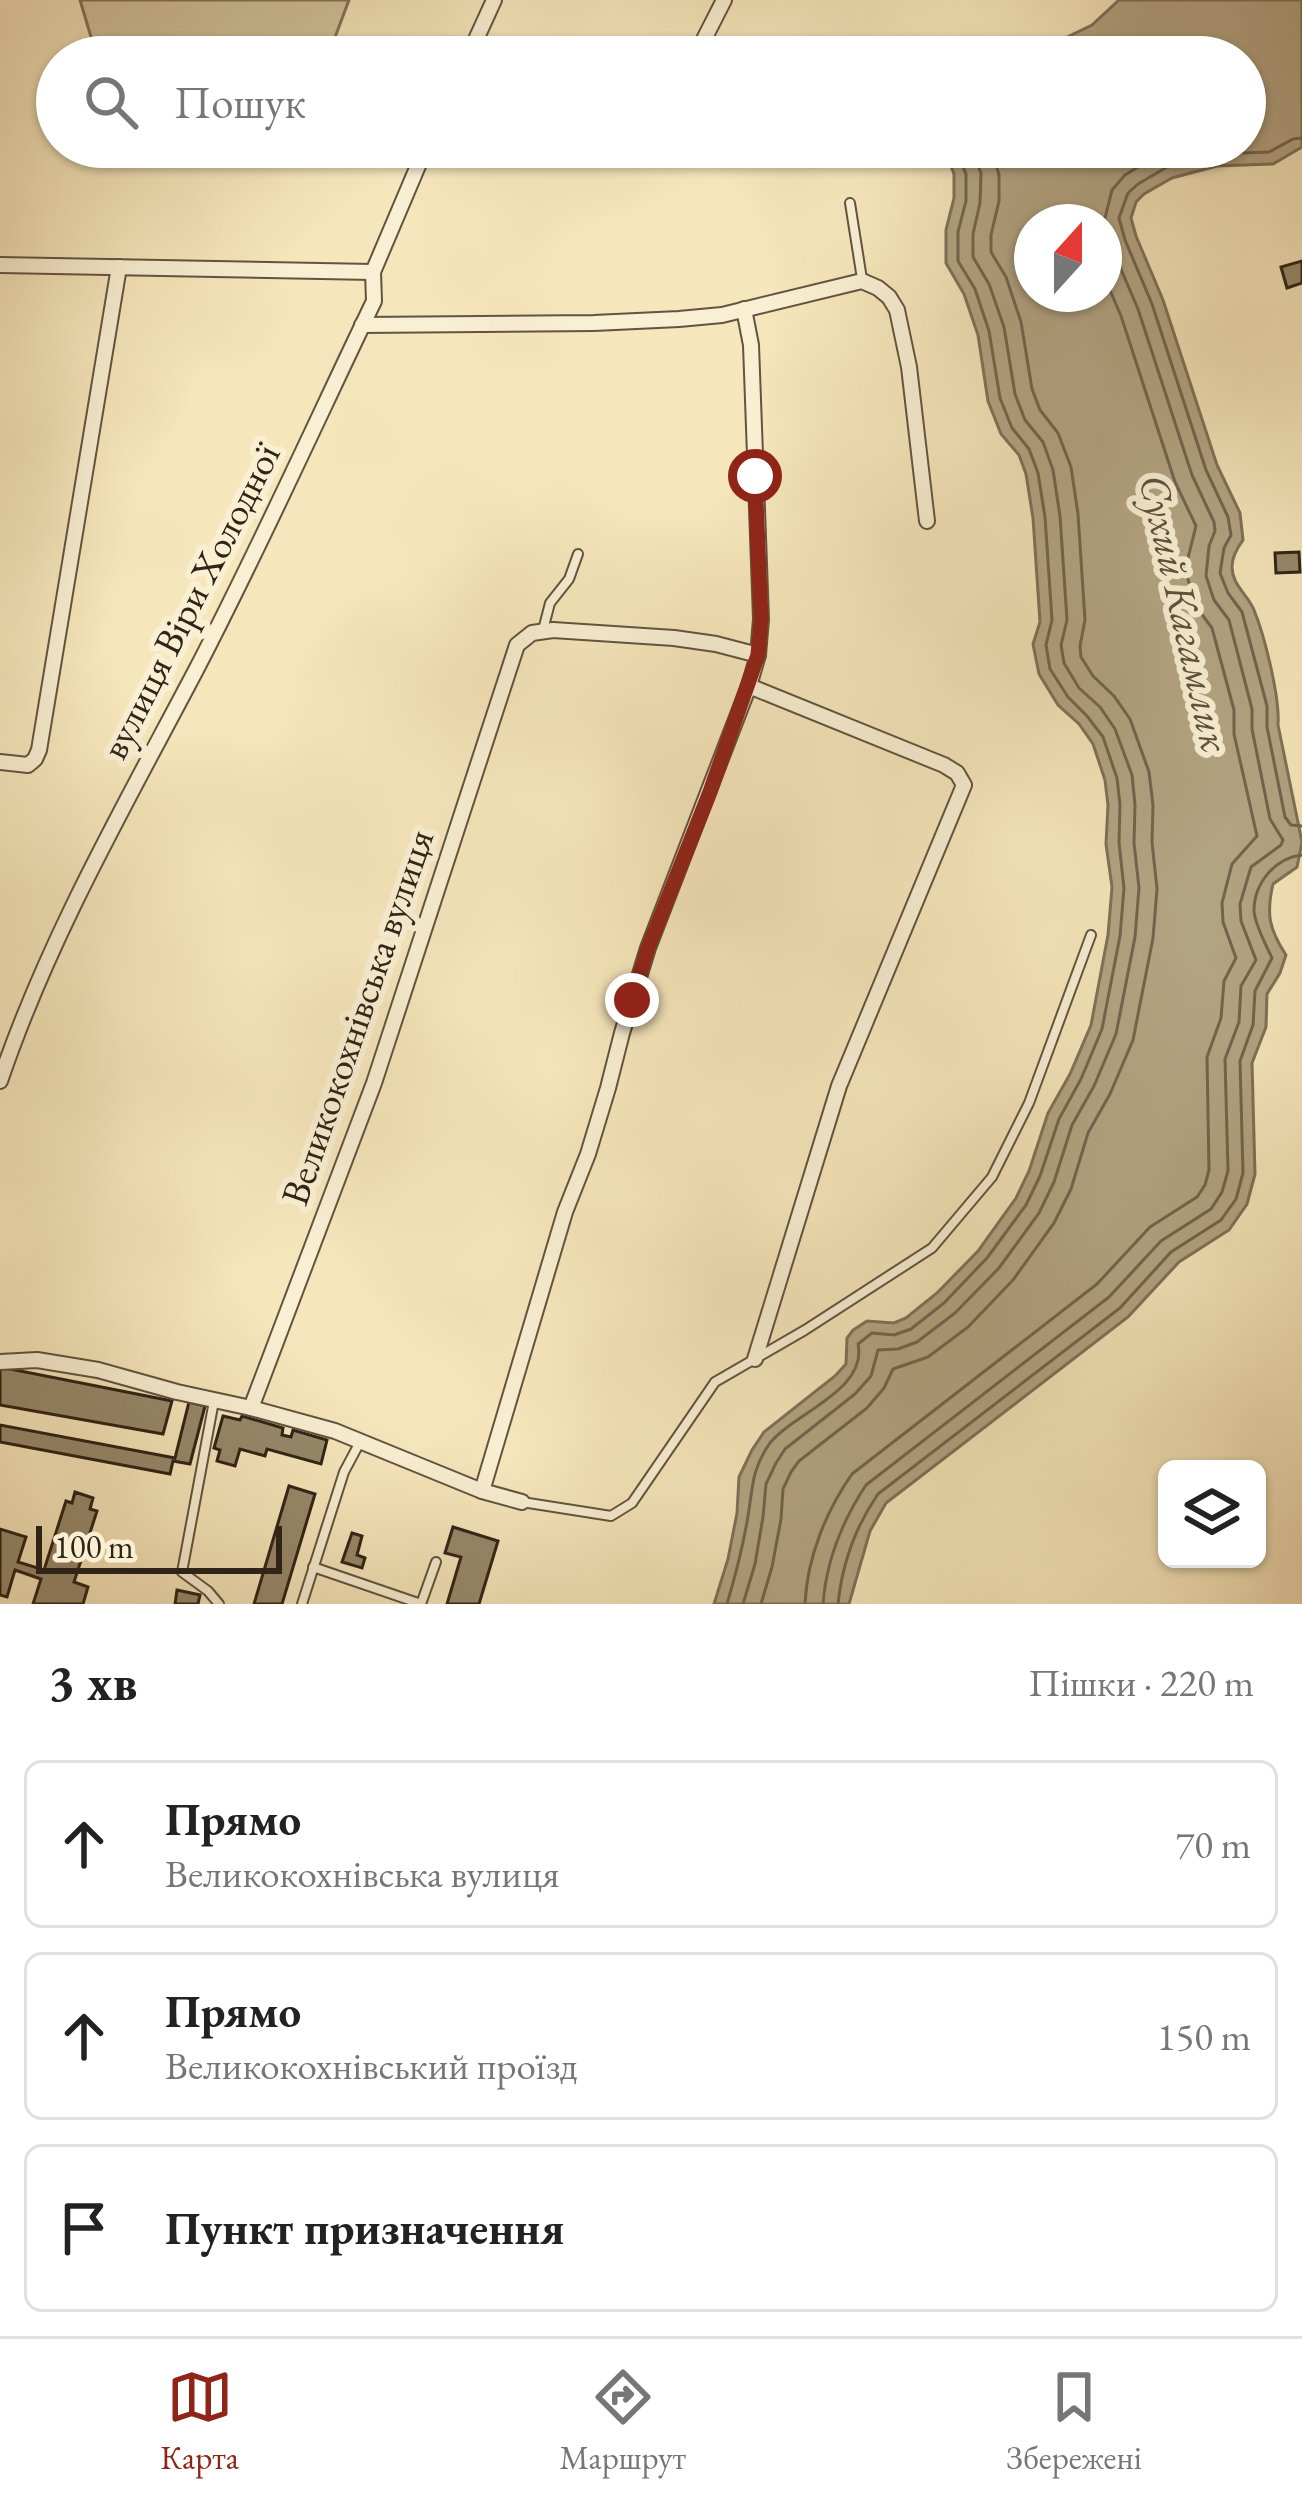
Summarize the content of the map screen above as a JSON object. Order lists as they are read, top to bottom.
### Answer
{
  "streets": {
    "street": ["вулиця Віри Холодної", "Великокохнівська вулиця"]
  },
  "water": ["Сухий Кагамлик"],
  "scale_bar": "100 m",
  "north": "top",
  "page": {
    "search": "Пошук",
    "scale": "100 m",
    "heading": ["3 хв", "Пішки · 220 m"],
    "list": [
      ["Прямо", "Великокохнівська вулиця", "70 m"],
      ["Прямо", "Великокохнівський проїзд", "150 m"],
      "Пункт призначення"
    ],
    "nav": ["Карта", "Маршрут", "Збережені"]
  }
}
